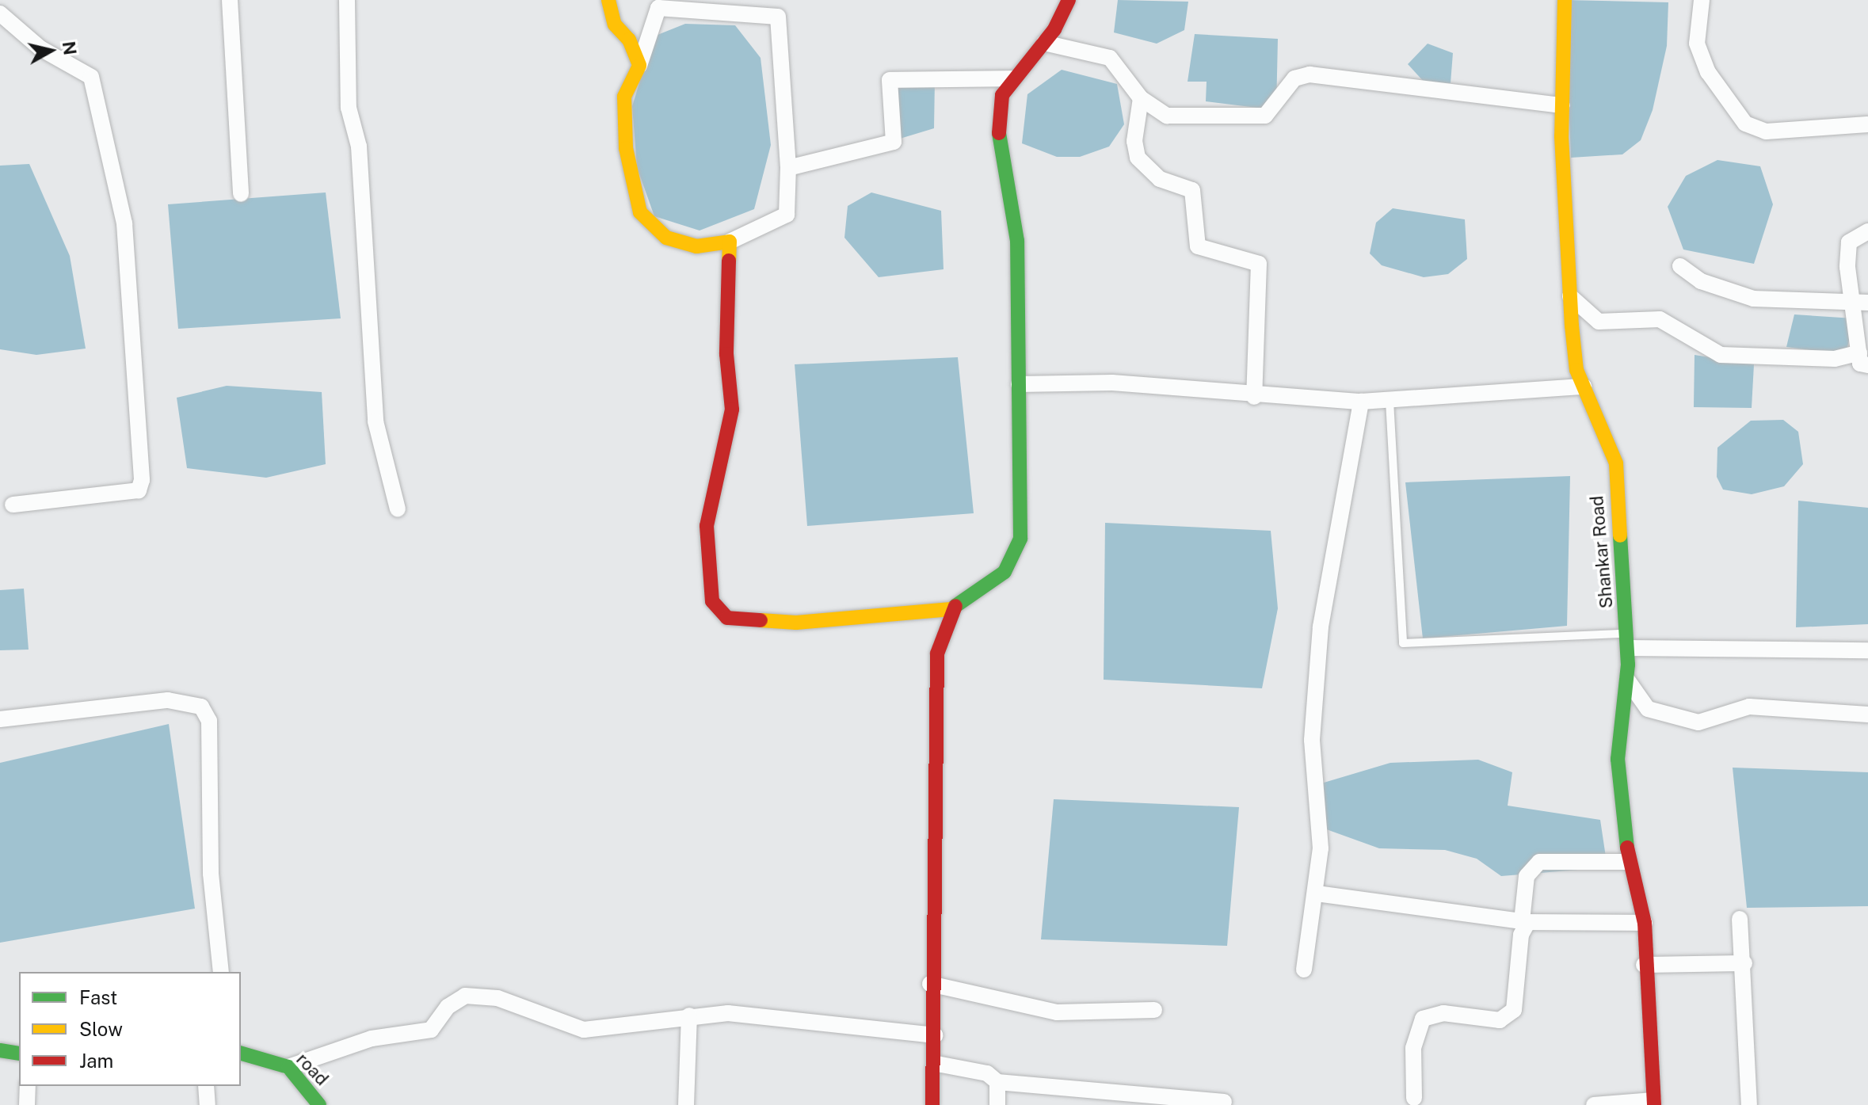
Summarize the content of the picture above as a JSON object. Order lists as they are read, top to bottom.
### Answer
{
  "streets": {
    "street": ["Shankar Road", "road"]
  },
  "legend": ["Fast", "Slow", "Jam"],
  "north": "right"
}
